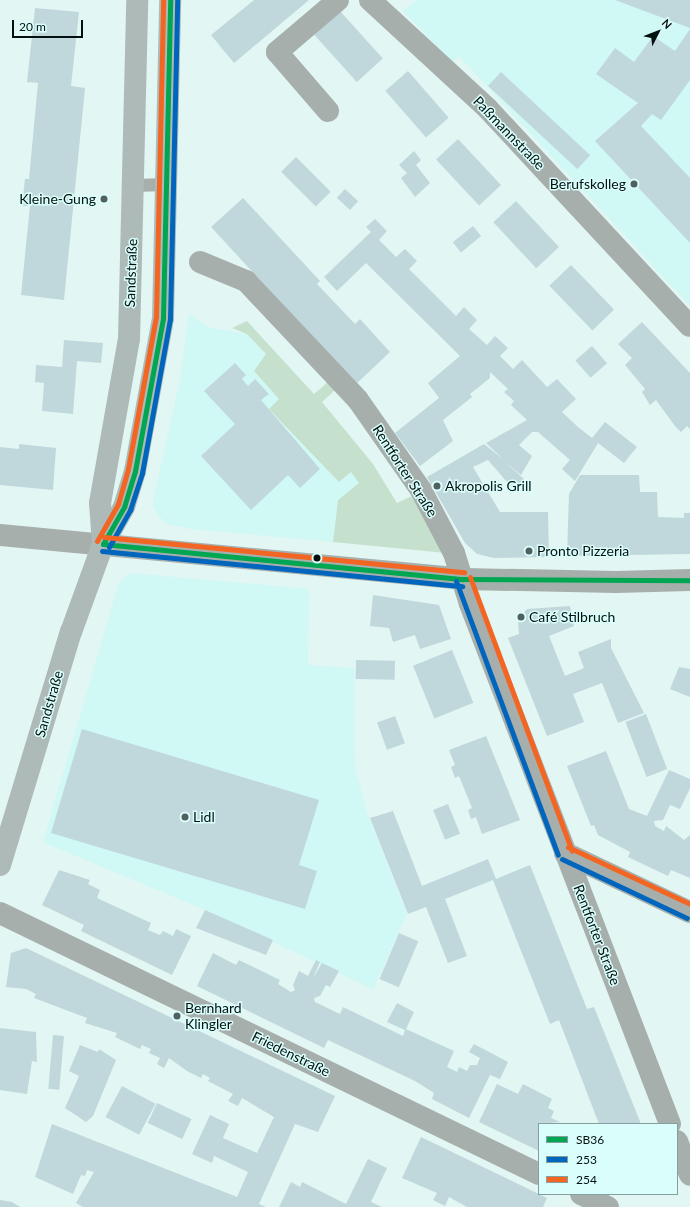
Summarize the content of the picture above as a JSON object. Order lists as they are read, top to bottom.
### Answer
{
  "streets": {
    "main road": ["Sandstraße"],
    "street": ["Paßmannstraße", "Rentforter Straße", "Friedenstraße"]
  },
  "places": [
    "Berufskolleg",
    "Kleine-Gung",
    "Akropolis Grill",
    "Pronto Pizzeria",
    "Café Stilbruch",
    "Lidl",
    "Bernhard Klingler"
  ],
  "lines": ["transit line SB36", "transit line 253", "transit line 254"],
  "legend": ["SB36", "253", "254"],
  "scale_bar": "20 m",
  "north": "top right"
}
